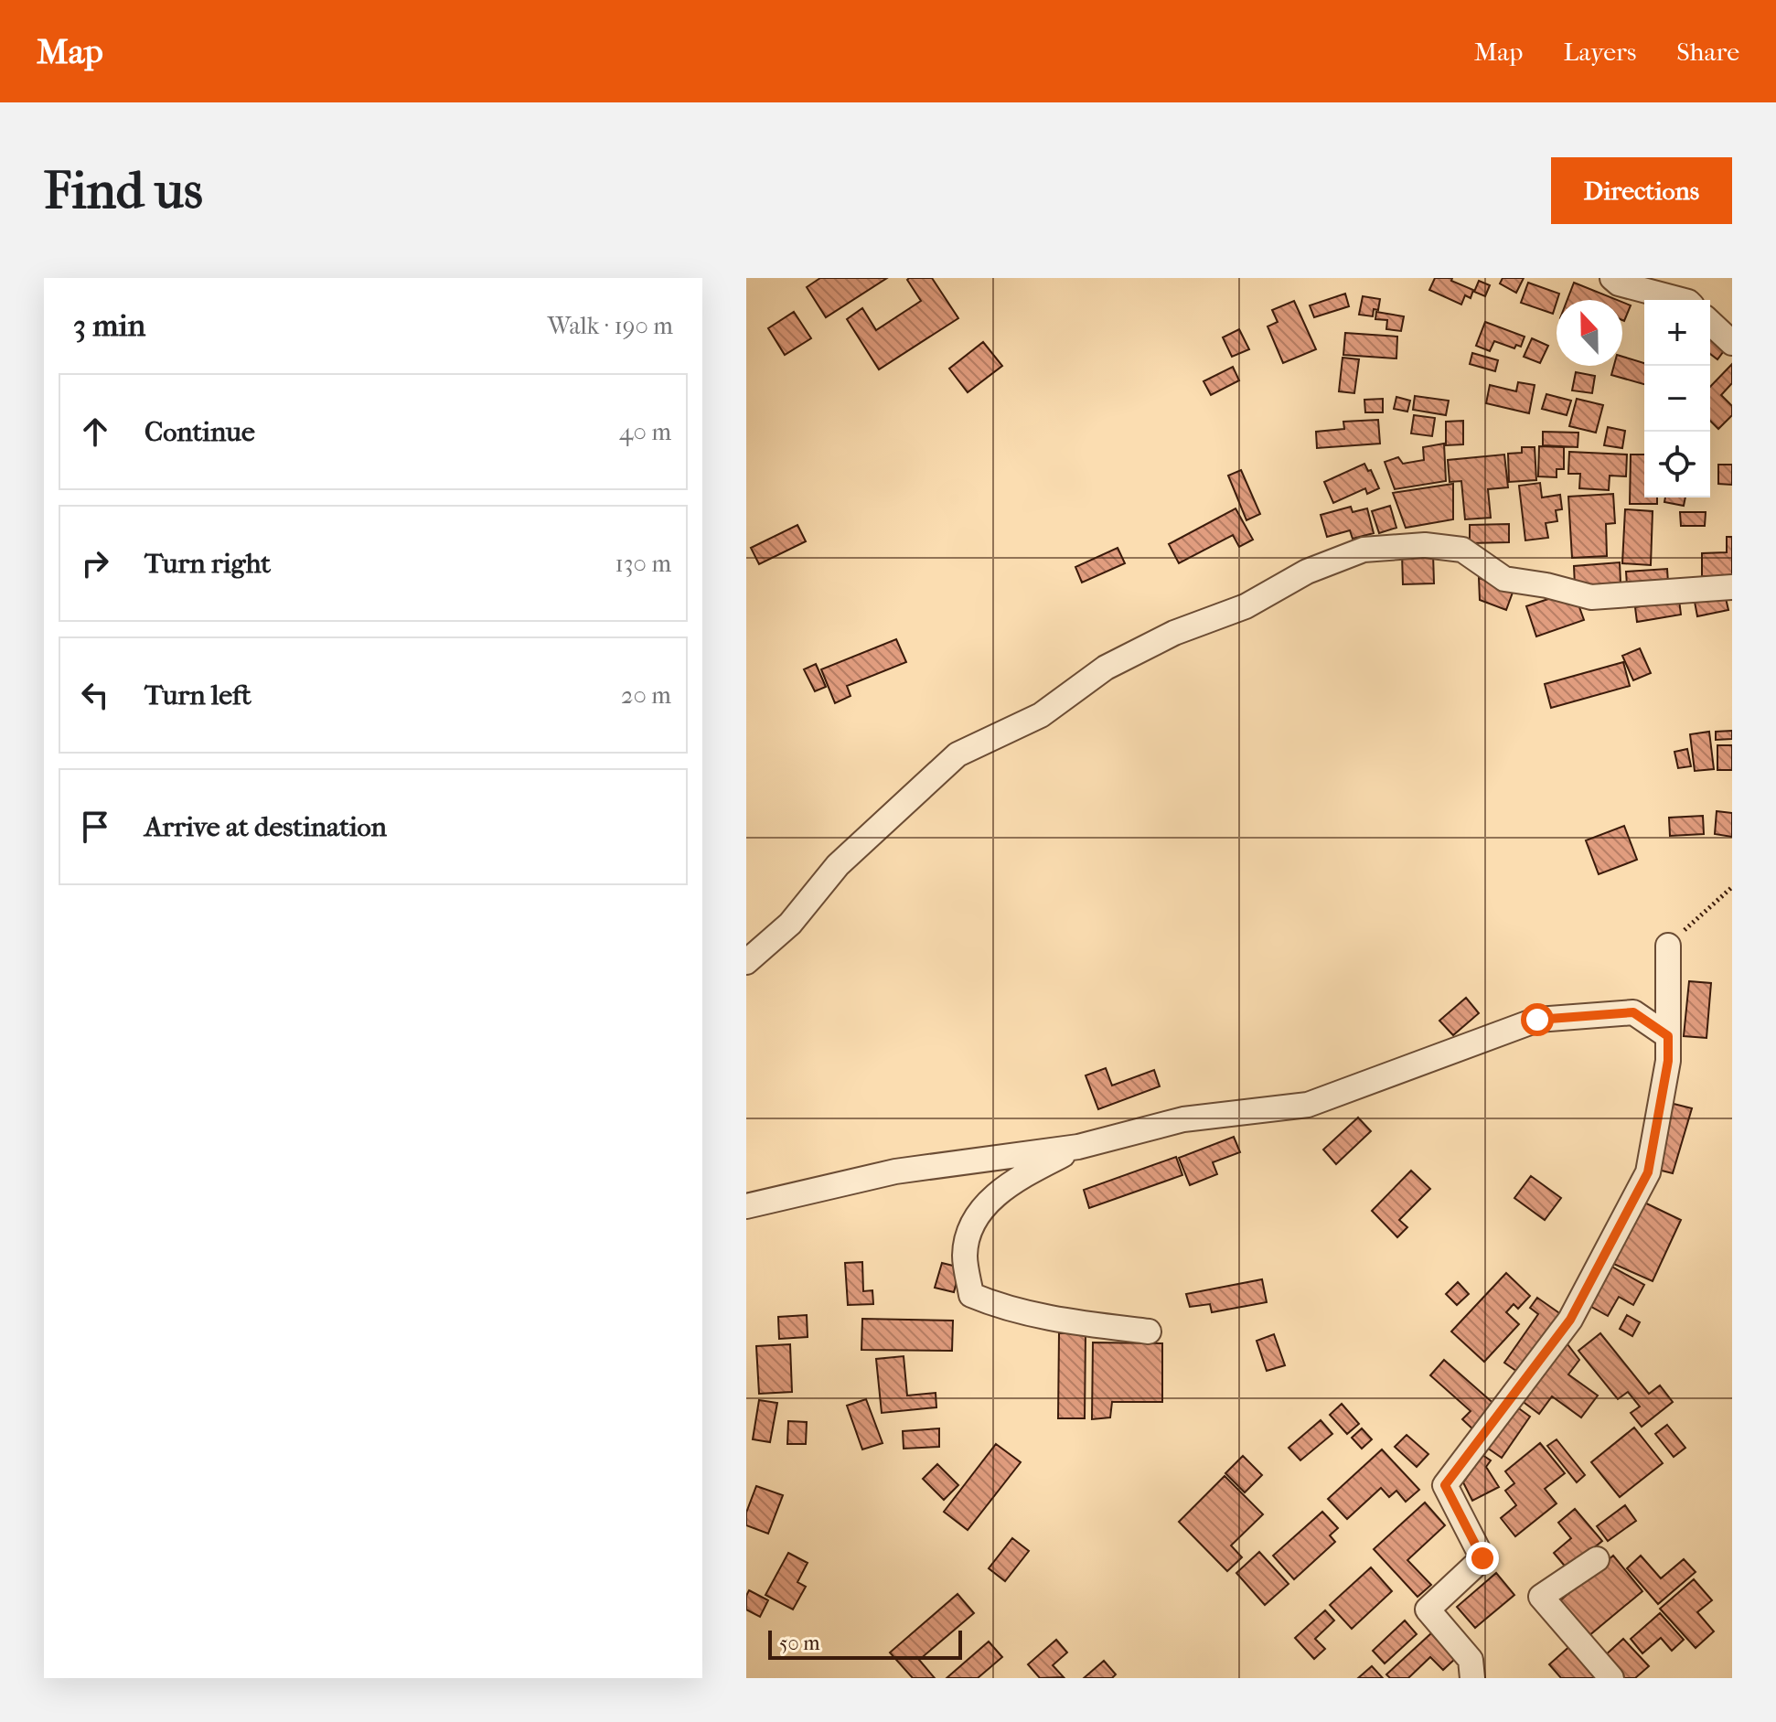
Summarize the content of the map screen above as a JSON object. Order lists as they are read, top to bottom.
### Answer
{
  "scale_bar": "50 m",
  "north": "top",
  "page": {
    "header": "Map",
    "nav": ["Map", "Layers", "Share"],
    "buttons": "Directions",
    "title": "Find us",
    "heading": ["3 min", "Walk · 190 m"],
    "map_buttons": ["+", "−"],
    "list": [
      ["Continue", "40 m"],
      ["Turn right", "130 m"],
      ["Turn left", "20 m"],
      "Arrive at destination"
    ],
    "scale": "50 m"
  }
}
